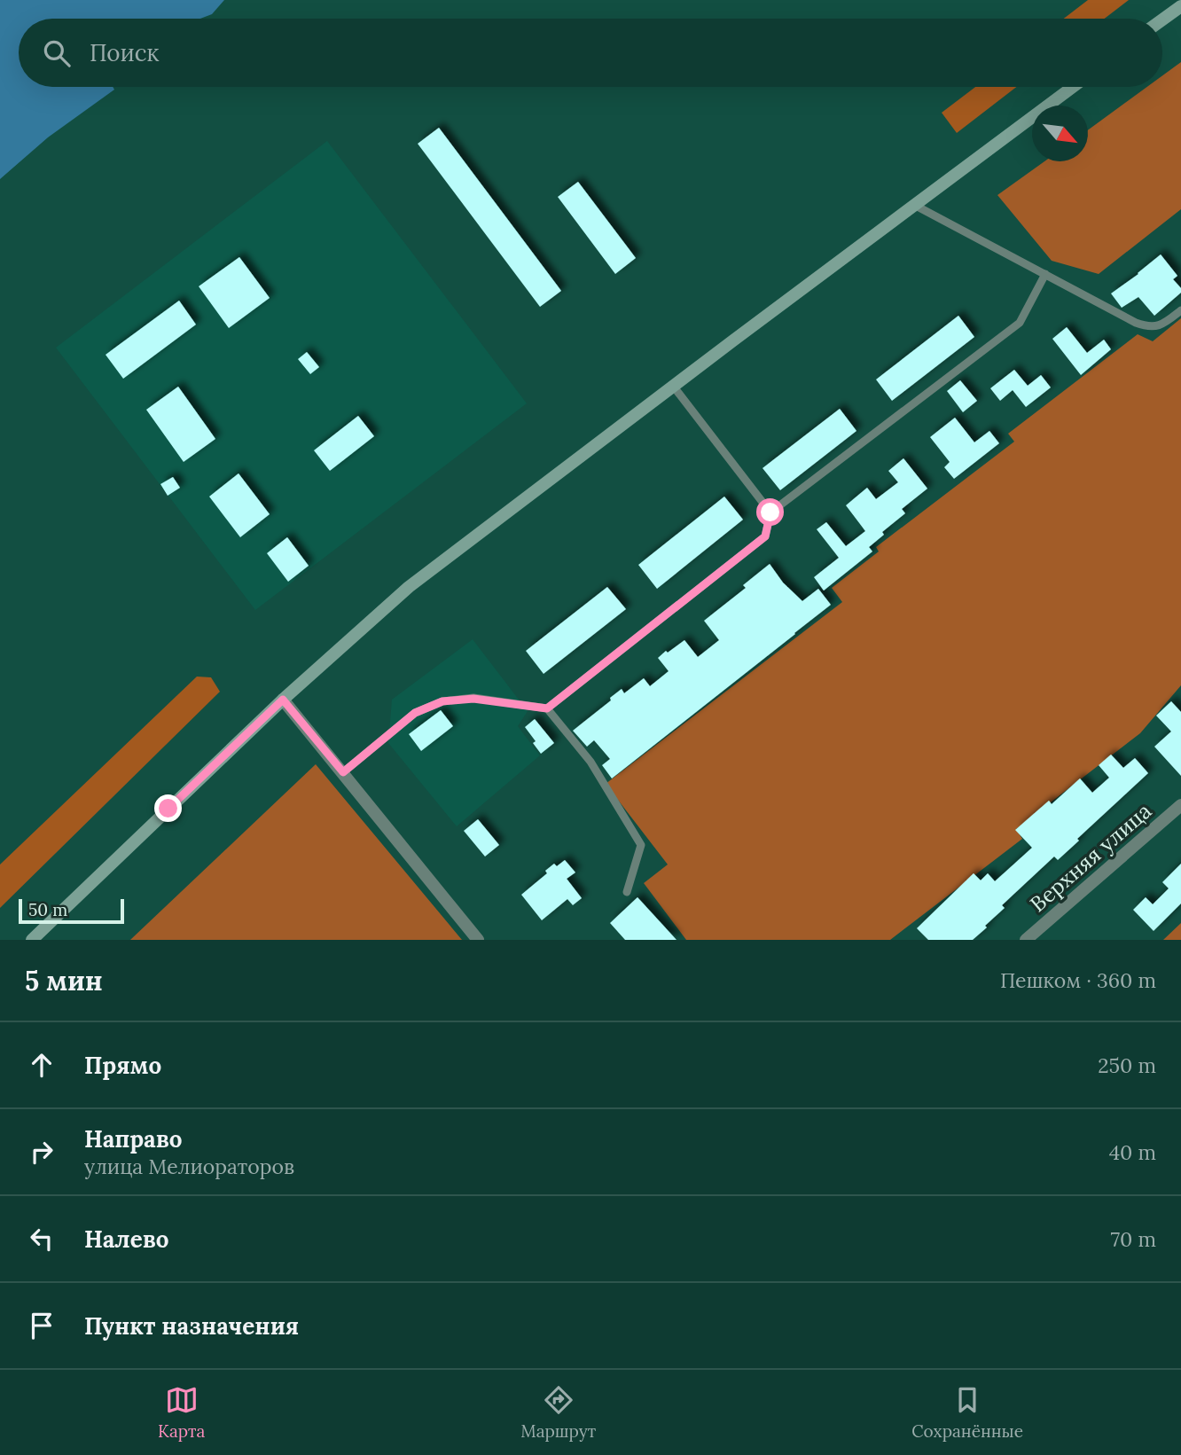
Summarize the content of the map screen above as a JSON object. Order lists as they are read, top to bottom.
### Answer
{
  "streets": {
    "street": ["Верхняя улица"]
  },
  "scale_bar": "50 m",
  "north": "bottom right",
  "page": {
    "search": "Поиск",
    "scale": "50 m",
    "heading": ["5 мин", "Пешком · 360 m"],
    "list": [
      ["Прямо", "250 m"],
      ["Направо", "улица Мелиораторов", "40 m"],
      ["Налево", "70 m"],
      "Пункт назначения"
    ],
    "nav": ["Карта", "Маршрут", "Сохранённые"]
  }
}
